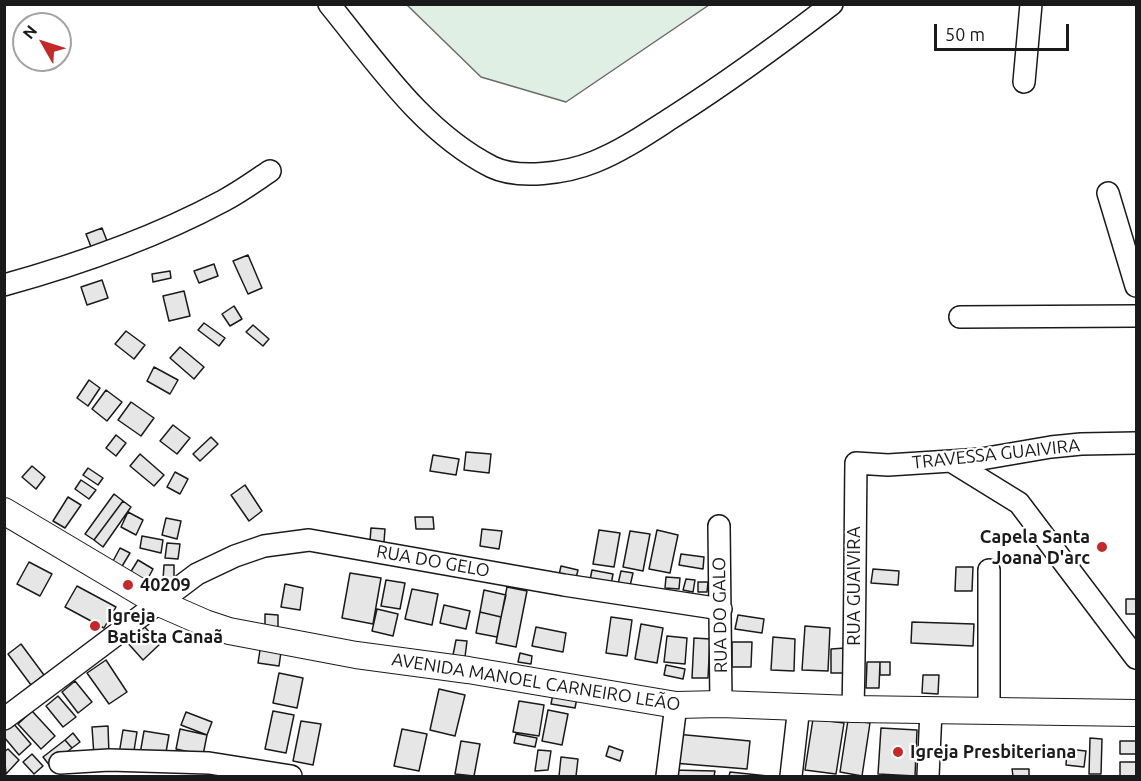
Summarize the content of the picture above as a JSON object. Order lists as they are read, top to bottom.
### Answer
{
  "streets": {
    "main road": ["AVENIDA MANOEL CARNEIRO LEÃO"],
    "street": [
      "TRAVESSA GUAIVIRA",
      "RUA DO GELO",
      "RUA GUAIVIRA",
      "RUA DO GALO"
    ]
  },
  "crossings": [
    ["TRAVESSA GUAIVIRA", "RUA GUAIVIRA"],
    ["RUA DO GELO", "RUA DO GALO"],
    ["RUA DO GELO", "AVENIDA MANOEL CARNEIRO LEÃO"],
    ["RUA GUAIVIRA", "AVENIDA MANOEL CARNEIRO LEÃO"],
    ["RUA DO GALO", "AVENIDA MANOEL CARNEIRO LEÃO"]
  ],
  "places": [
    "Capela Santa Joana D'arc",
    "40209",
    "Igreja Batista Canaã",
    "Igreja Presbiteriana"
  ],
  "scale_bar": "50 m",
  "north": "top left"
}
